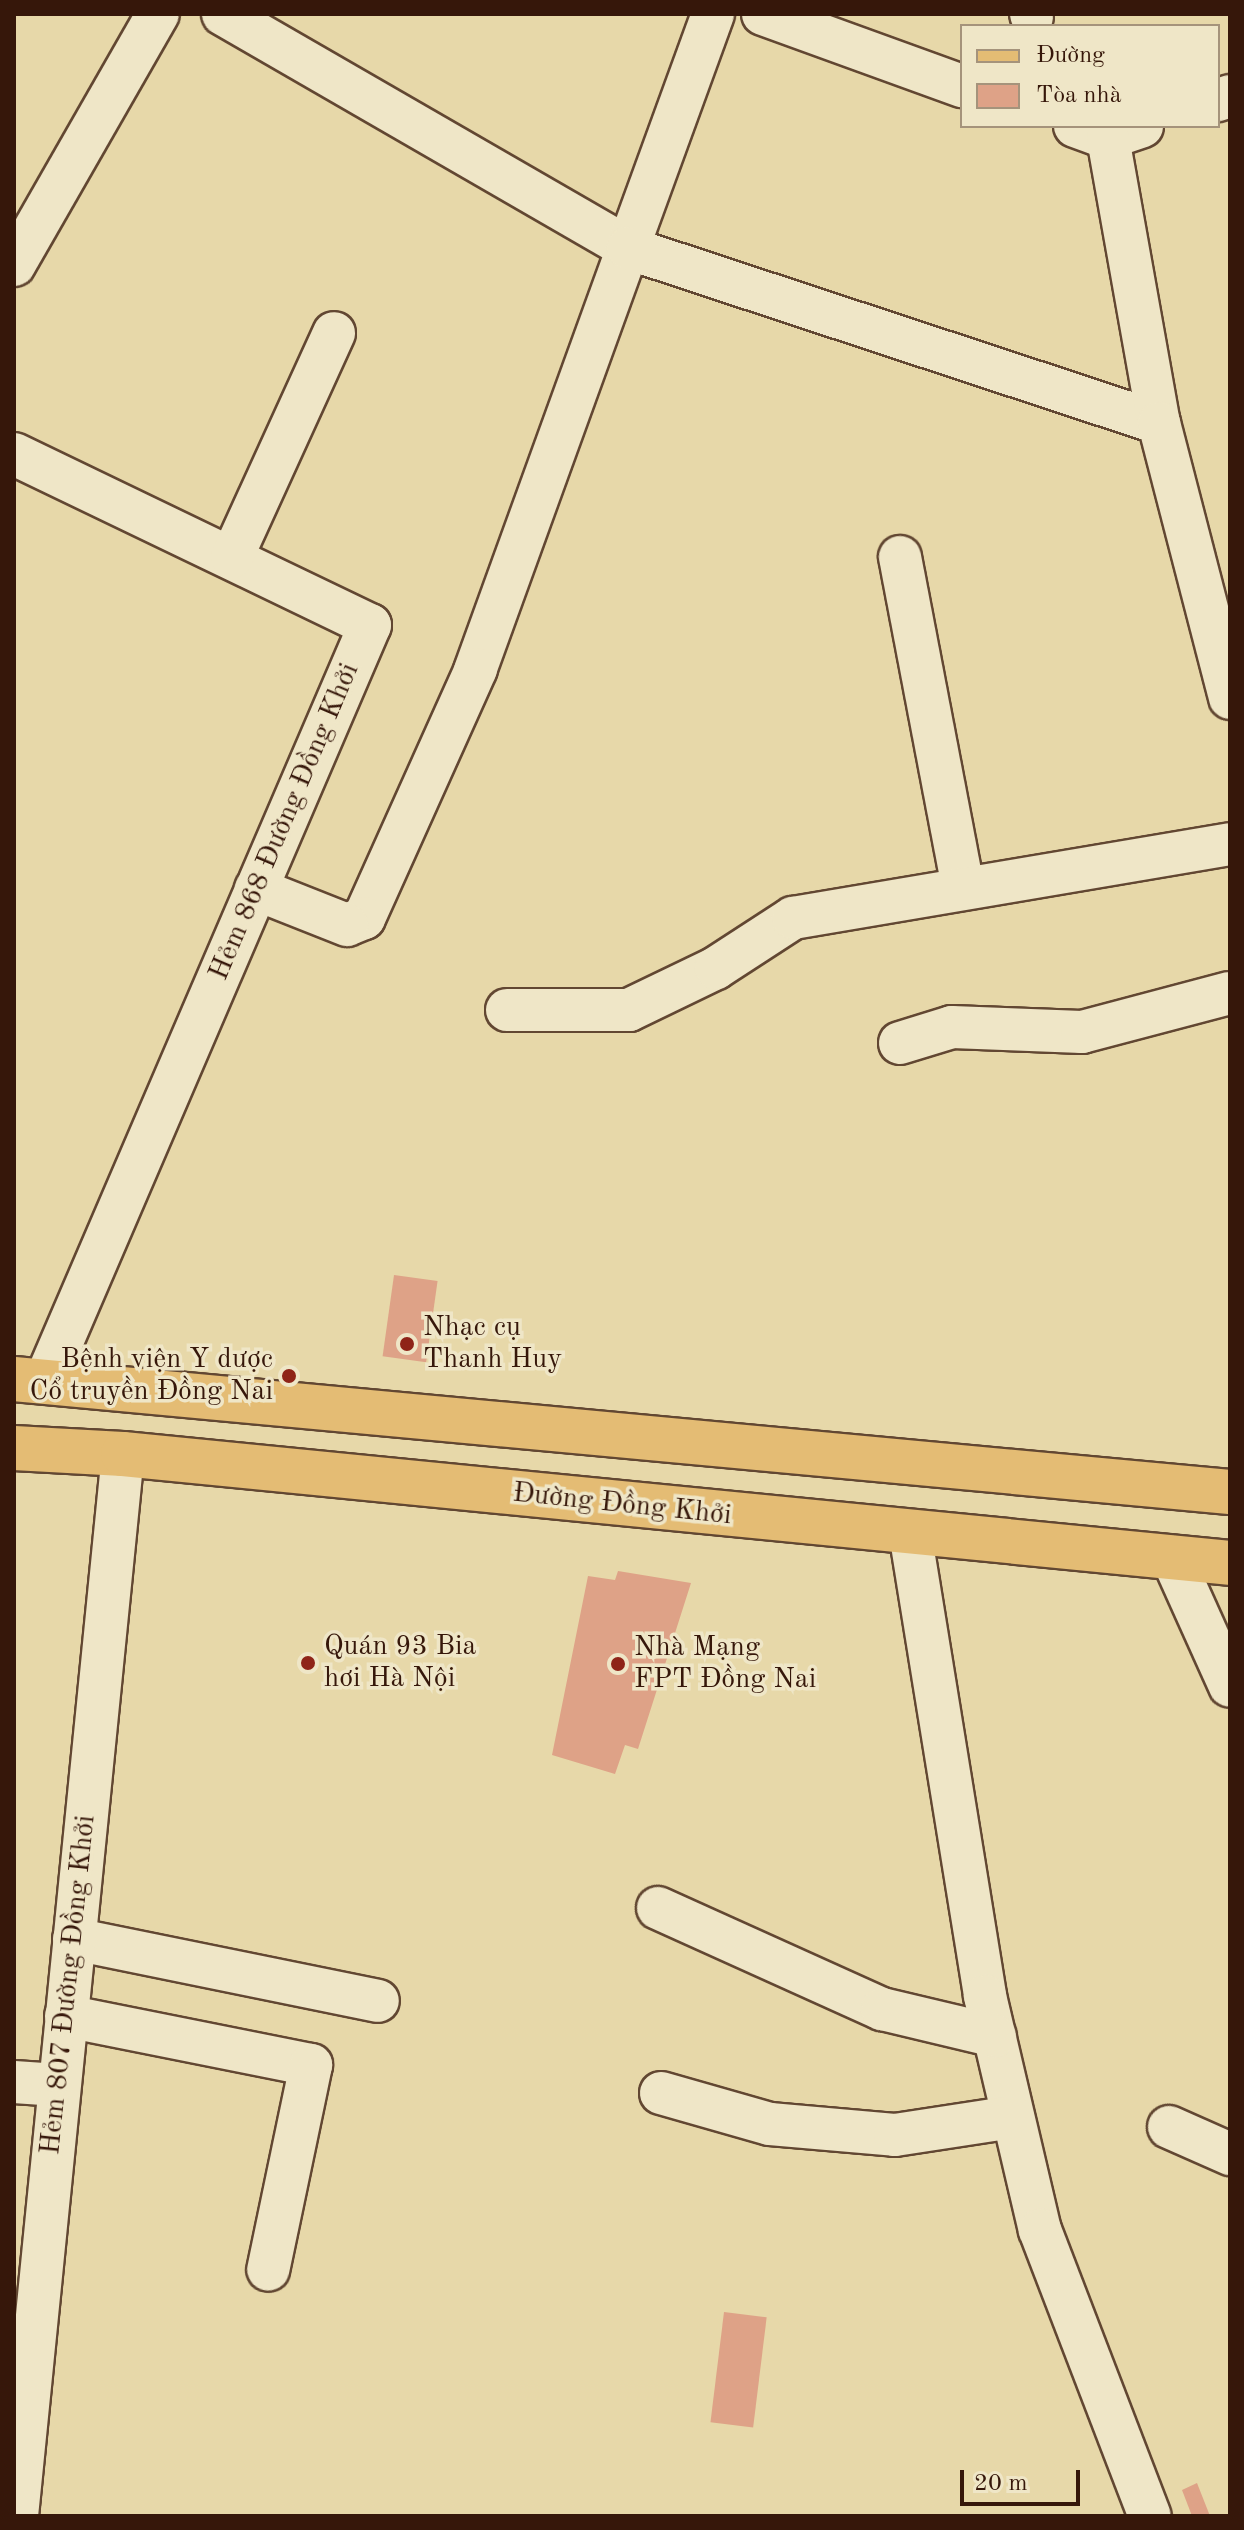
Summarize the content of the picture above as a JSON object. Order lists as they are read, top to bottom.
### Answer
{
  "streets": {
    "main road": ["Đường Đồng Khởi"],
    "street": ["Hẻm 868 Đường Đồng Khởi", "Hẻm 807 Đường Đồng Khởi"]
  },
  "crossings": [
    ["Đường Đồng Khởi", "Hẻm 807 Đường Đồng Khởi"]
  ],
  "places": [
    "Nhạc cụ Thanh Huy",
    "Bệnh viện Y dược Cổ truyền Đồng Nai",
    "Quán 93 Bia hơi Hà Nội",
    "Nhà Mạng FPT Đồng Nai"
  ],
  "legend": ["Đường", "Tòa nhà"],
  "scale_bar": "20 m"
}
